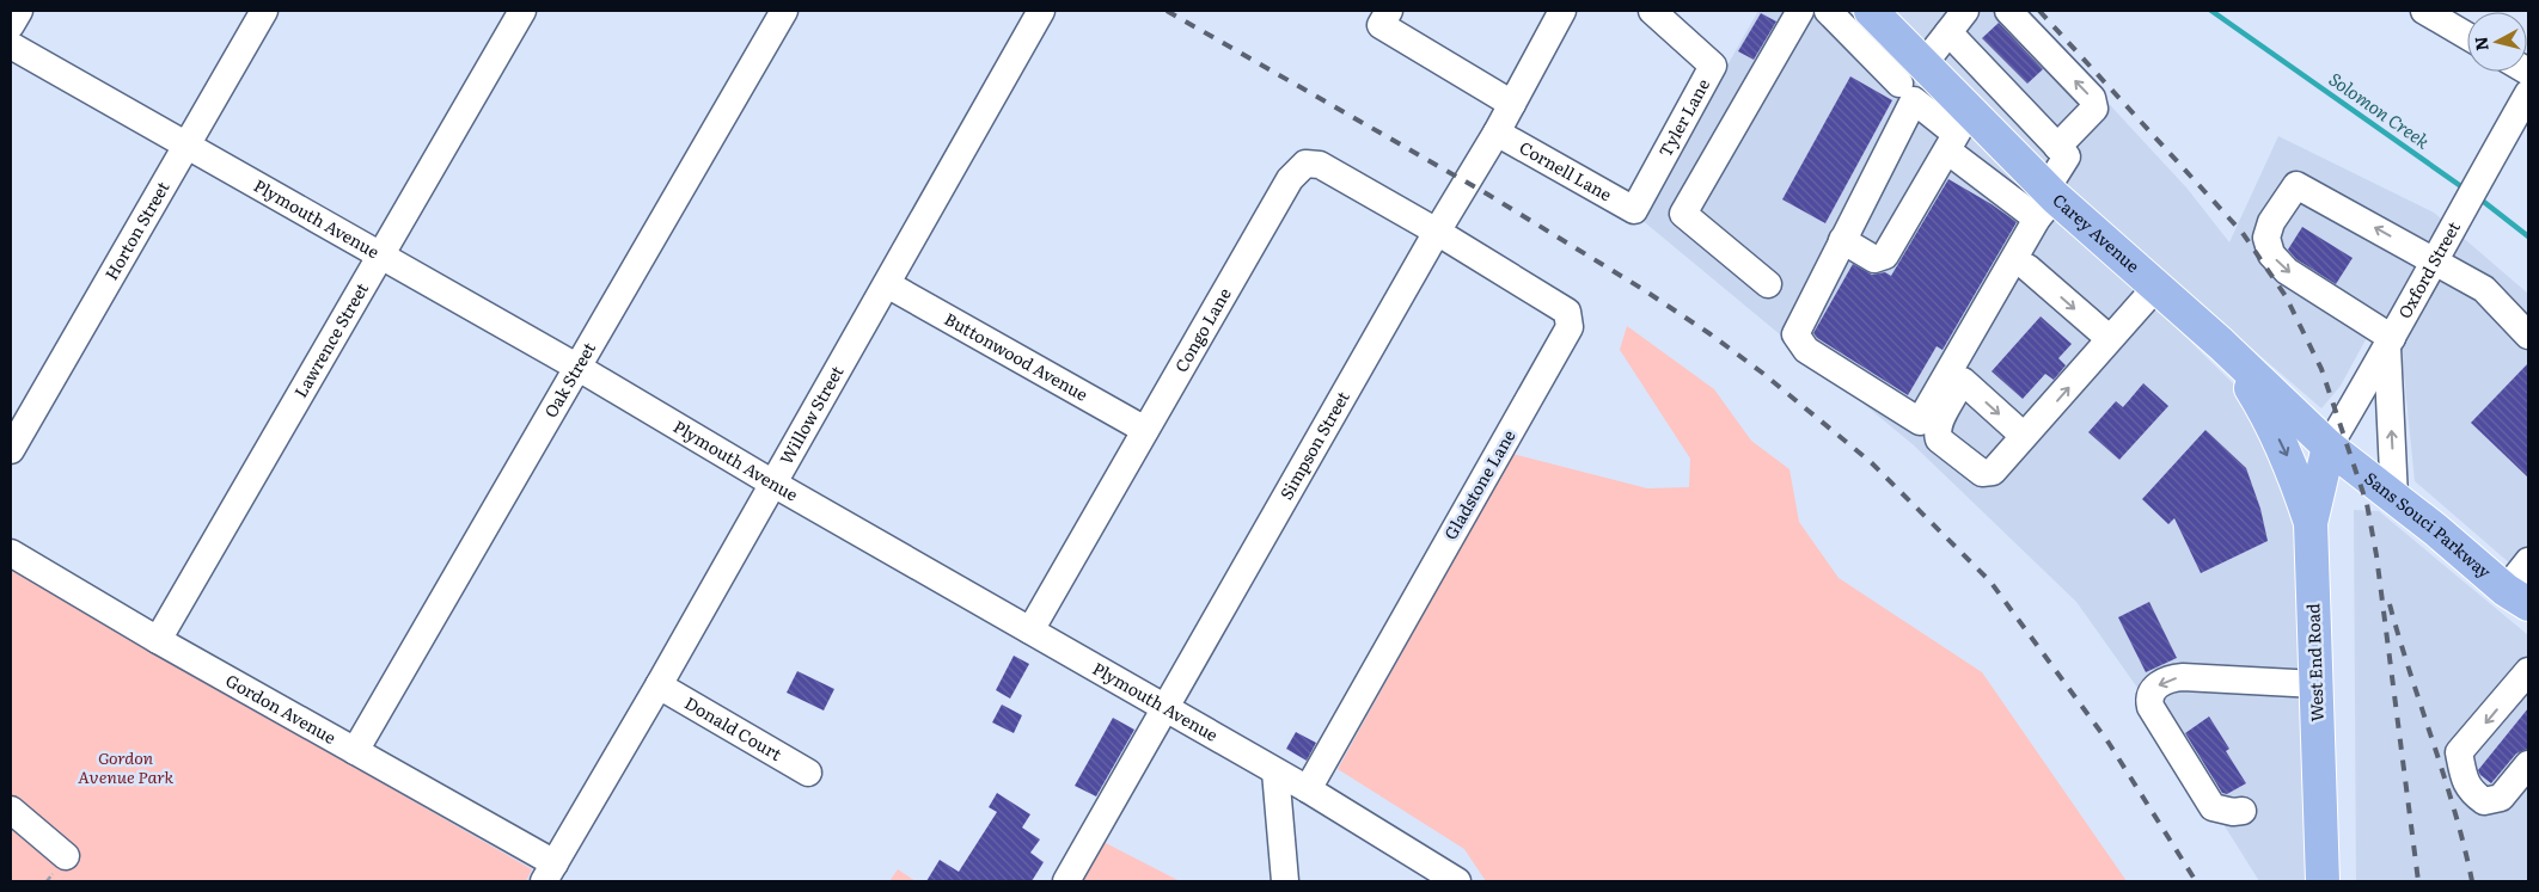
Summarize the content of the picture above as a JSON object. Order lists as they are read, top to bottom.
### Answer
{
  "streets": {
    "main road": ["Carey Avenue", "Sans Souci Parkway", "West End Road"],
    "street": [
      "Tyler Lane",
      "Cornell Lane",
      "Plymouth Avenue",
      "Horton Street",
      "Oxford Street",
      "Congo Lane",
      "Lawrence Street",
      "Buttonwood Avenue",
      "Oak Street",
      "Willow Street",
      "Simpson Street",
      "Gladstone Lane",
      "Gordon Avenue",
      "Donald Court"
    ]
  },
  "crossings": [
    ["Tyler Lane", "Cornell Lane"],
    ["Cornell Lane", "Simpson Street"],
    ["Plymouth Avenue", "Horton Street"],
    ["Plymouth Avenue", "Congo Lane"],
    ["Plymouth Avenue", "Lawrence Street"],
    ["Plymouth Avenue", "Oak Street"],
    ["Plymouth Avenue", "Willow Street"],
    ["Plymouth Avenue", "Simpson Street"],
    ["Plymouth Avenue", "Gladstone Lane"],
    ["Carey Avenue", "Oxford Street"],
    ["Carey Avenue", "Sans Souci Parkway"],
    ["Carey Avenue", "West End Road"],
    ["Oxford Street", "Sans Souci Parkway"],
    ["Oxford Street", "West End Road"],
    ["Congo Lane", "Buttonwood Avenue"],
    ["Congo Lane", "Simpson Street"],
    ["Congo Lane", "Gladstone Lane"],
    ["Lawrence Street", "Gordon Avenue"],
    ["Buttonwood Avenue", "Willow Street"],
    ["Oak Street", "Gordon Avenue"],
    ["Willow Street", "Gordon Avenue"],
    ["Willow Street", "Donald Court"],
    ["Simpson Street", "Gladstone Lane"],
    ["Sans Souci Parkway", "West End Road"]
  ],
  "water": ["Solomon Creek"],
  "parks": ["Gordon Avenue Park"],
  "north": "left"
}
